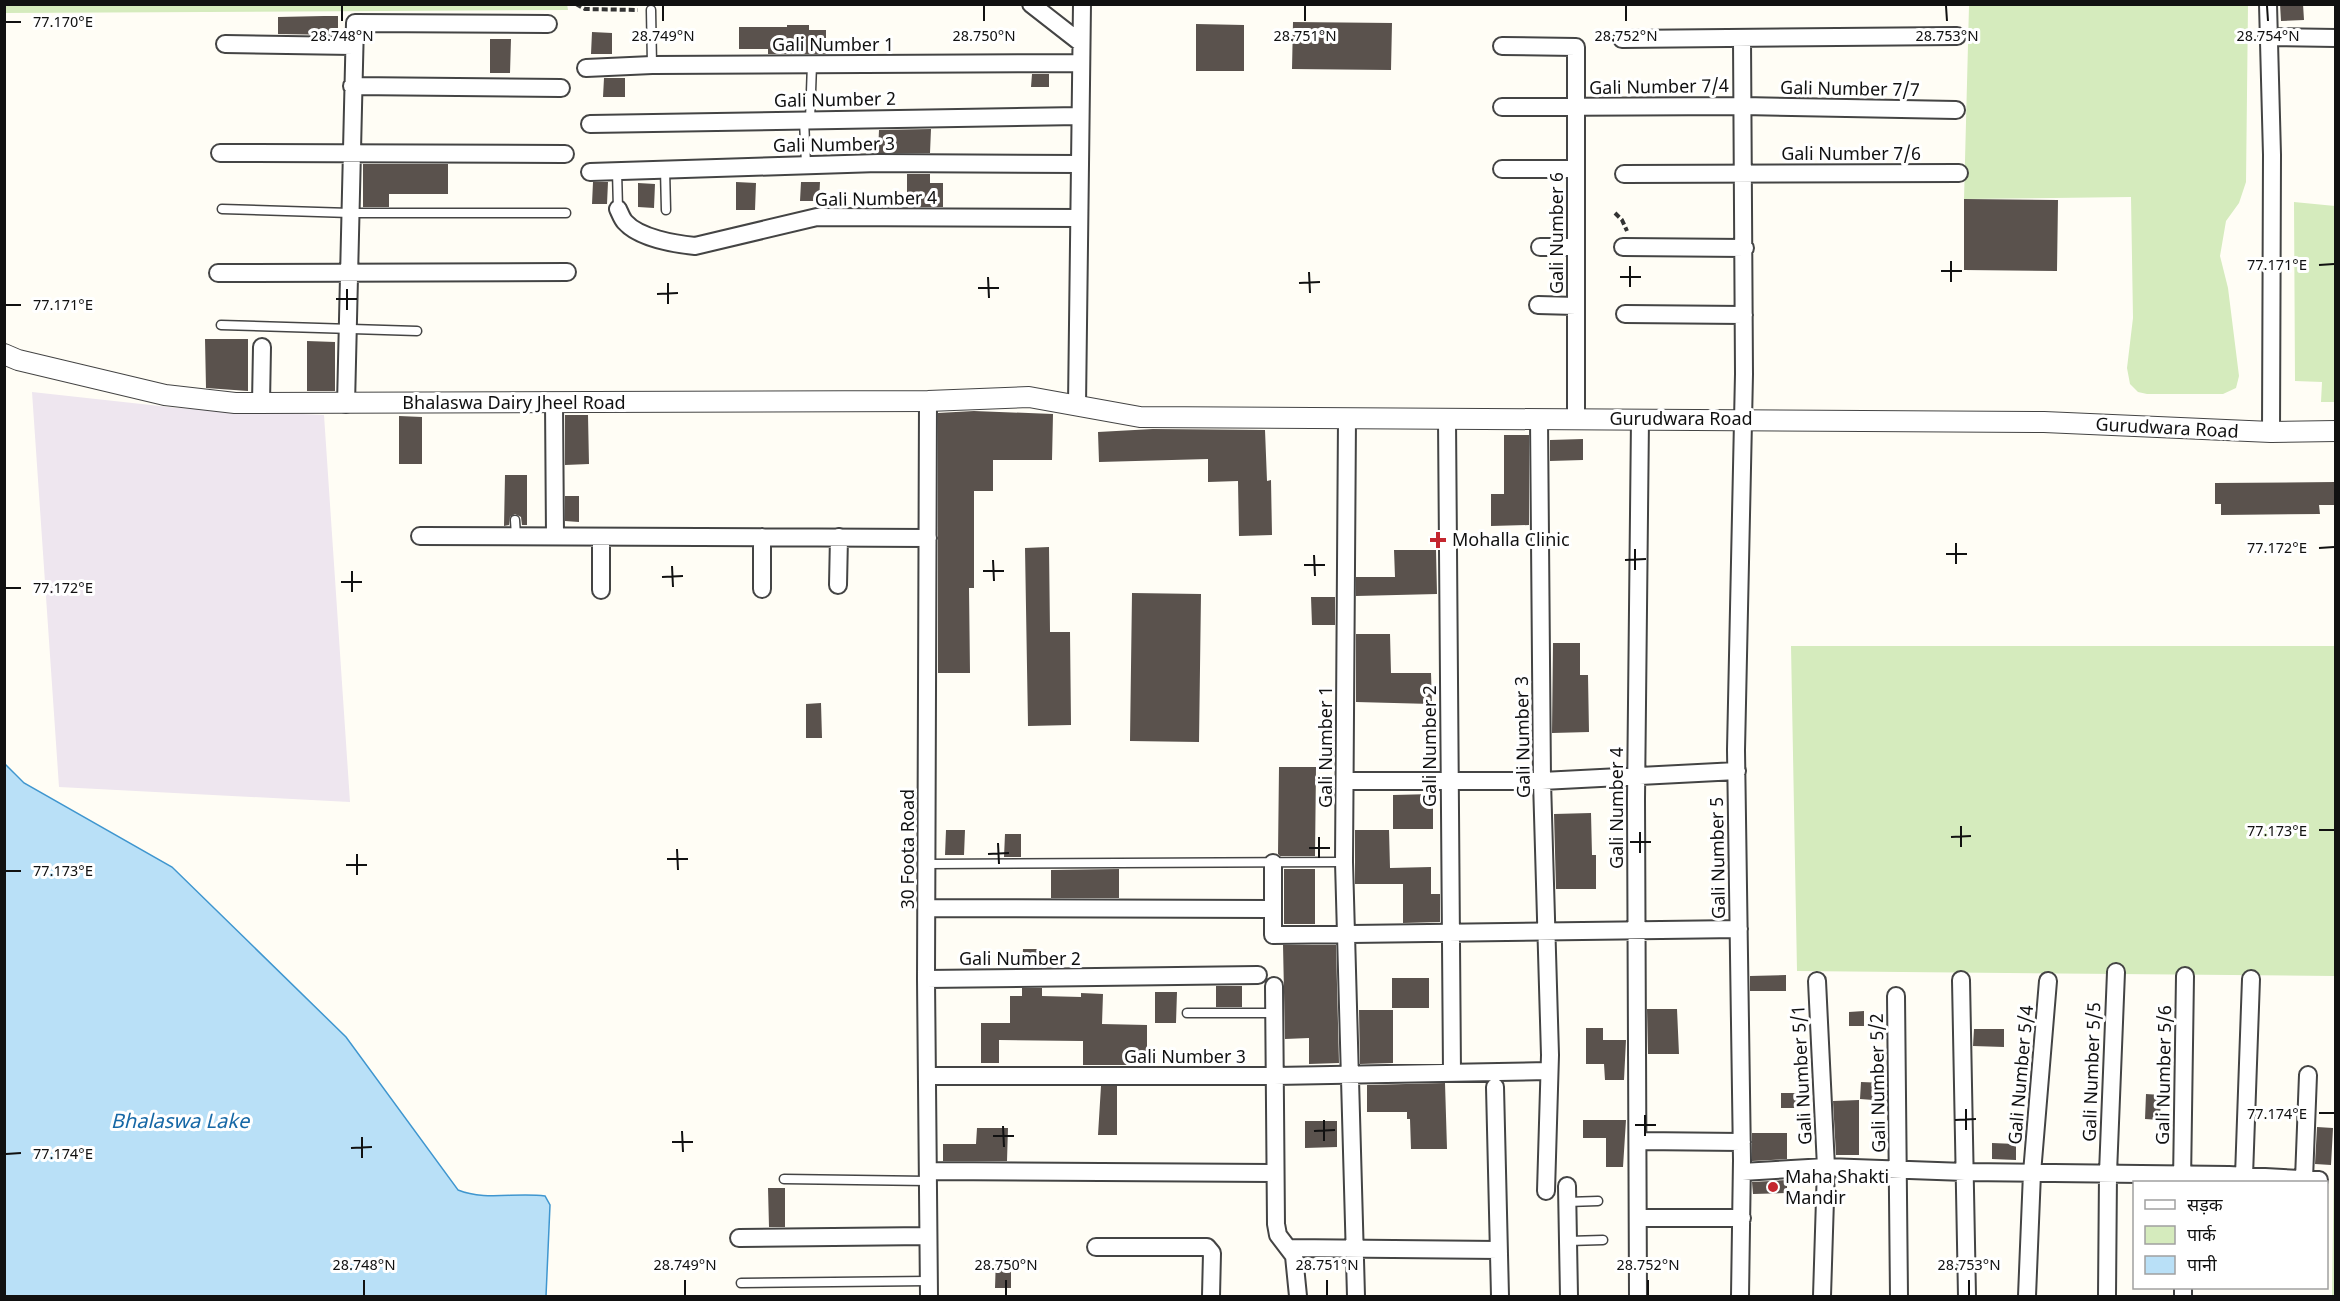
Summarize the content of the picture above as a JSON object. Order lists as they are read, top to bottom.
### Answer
{
  "streets": {
    "street": [
      "Gali Number 1",
      "Gali Number 7/4",
      "Gali Number 7/7",
      "Gali Number 2",
      "Gali Number 3",
      "Gali Number 7/6",
      "Gali Number 4",
      "Gali Number 6",
      "Bhalaswa Dairy Jheel Road",
      "Gurudwara Road",
      "30 Foota Road",
      "Gali Number 5",
      "Gali Number 5/5",
      "Gali Number 5/1",
      "Gali Number 5/4",
      "Gali Number 5/6",
      "Gali Number 5/2"
    ]
  },
  "crossings": [
    ["Gali Number 1", "Gali Number 3"],
    ["Gali Number 1", "Gurudwara Road"],
    ["Gali Number 7/4", "Gali Number 7/7"],
    ["Gali Number 7/4", "Gali Number 6"],
    ["Gali Number 7/4", "Gali Number 5"],
    ["Gali Number 7/7", "Gali Number 5"],
    ["Gali Number 2", "Gali Number 3"],
    ["Gali Number 2", "Gurudwara Road"],
    ["Gali Number 2", "30 Foota Road"],
    ["Gali Number 3", "Gurudwara Road"],
    ["Gali Number 3", "30 Foota Road"],
    ["Gali Number 7/6", "Gali Number 5"],
    ["Gali Number 4", "Gurudwara Road"],
    ["Gali Number 6", "Gurudwara Road"],
    ["Bhalaswa Dairy Jheel Road", "Gurudwara Road"],
    ["Bhalaswa Dairy Jheel Road", "30 Foota Road"],
    ["Gurudwara Road", "Gali Number 5"]
  ],
  "water": ["Bhalaswa Lake"],
  "places": {
    "health": ["Mohalla Clinic"],
    "other": ["Maha Shakti Mandir"]
  },
  "legend": ["सड़क", "पार्क", "पानी"],
  "coordinates": [
    "77.170°E",
    "28.748°N",
    "28.749°N",
    "28.750°N",
    "28.751°N",
    "28.752°N",
    "28.753°N",
    "28.754°N",
    "77.171°E",
    "77.172°E",
    "77.173°E",
    "77.174°E"
  ]
}
